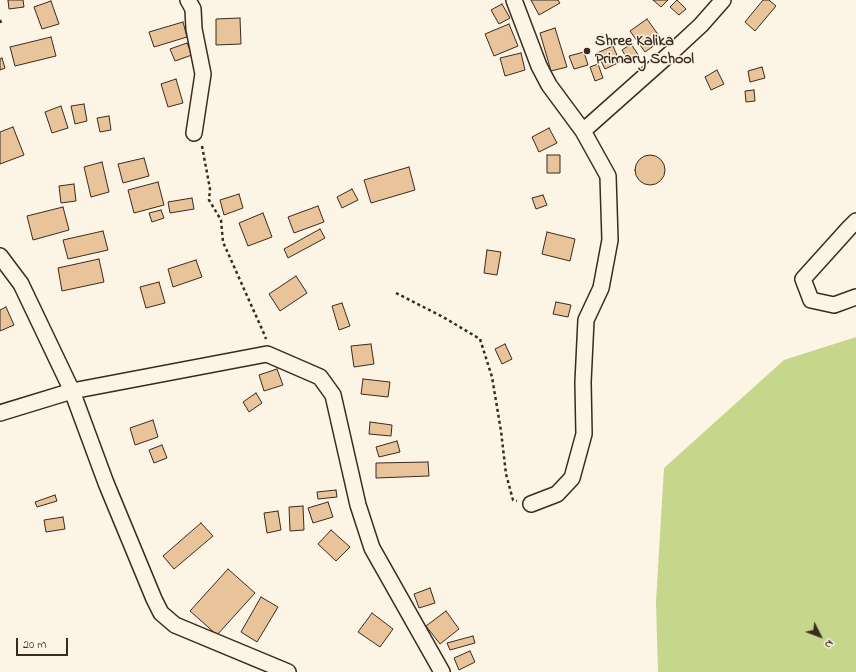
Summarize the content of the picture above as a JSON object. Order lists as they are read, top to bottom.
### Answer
{
  "places": ["Shree Kalika Primary School"],
  "scale_bar": "20 m",
  "north": "bottom right"
}
